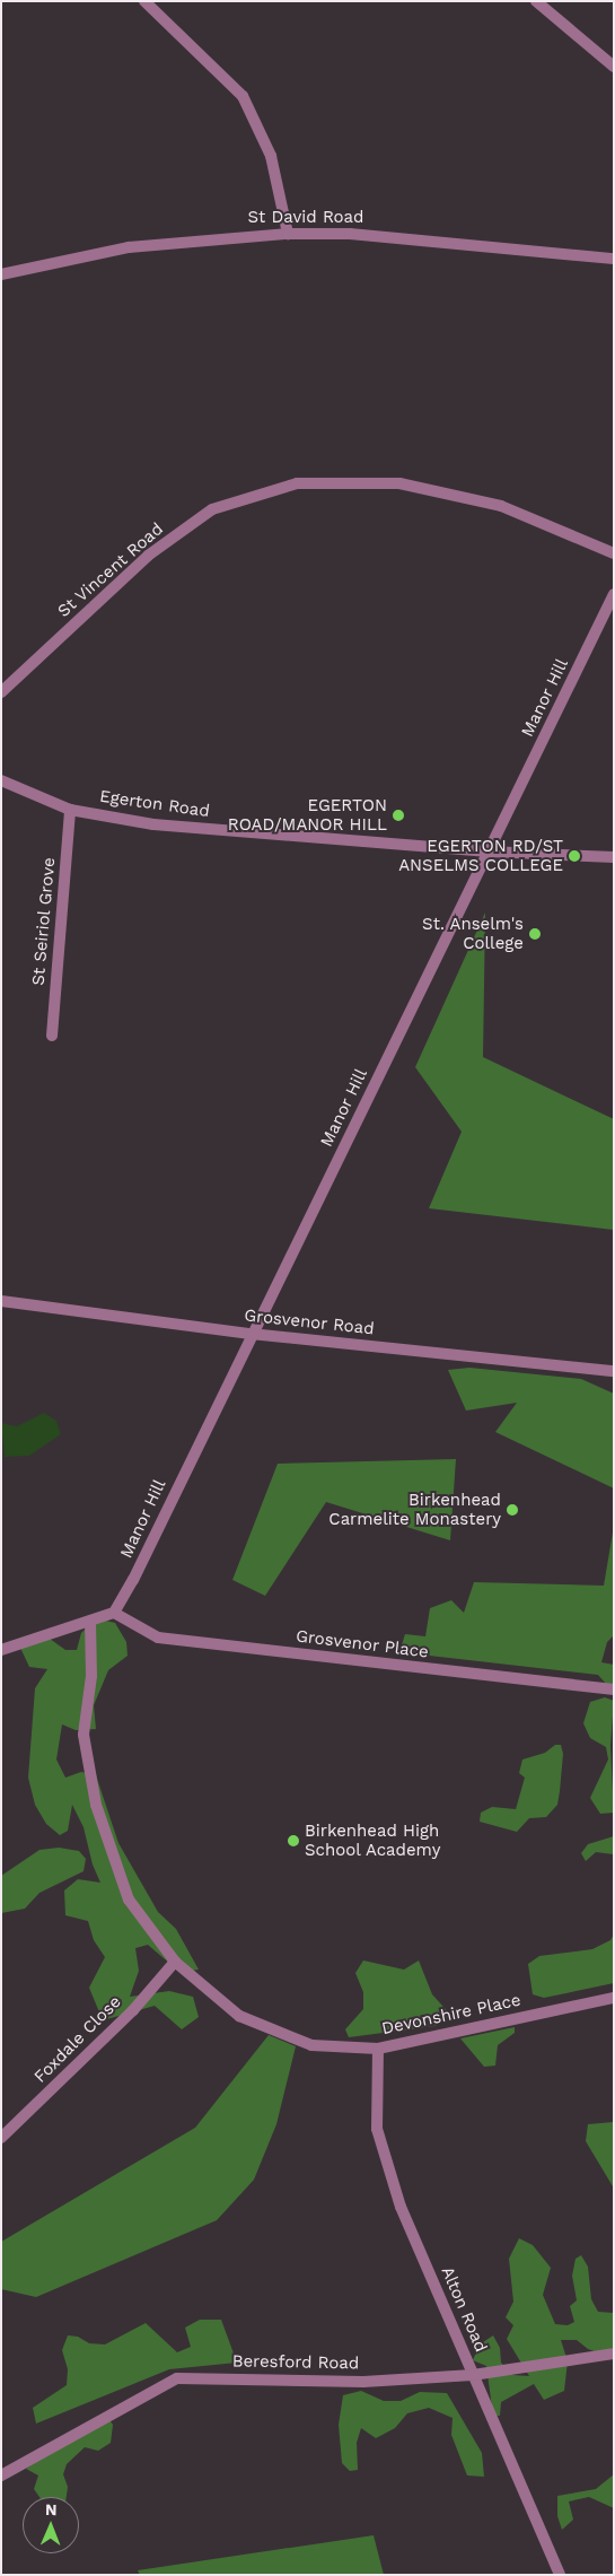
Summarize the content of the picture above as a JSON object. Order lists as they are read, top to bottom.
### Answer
{
  "streets": {
    "street": [
      "St David Road",
      "St Vincent Road",
      "Manor Hill",
      "Egerton Road",
      "St Seiriol Grove",
      "Grosvenor Road",
      "Grosvenor Place",
      "Devonshire Place",
      "Foxdale Close",
      "Alton Road",
      "Beresford Road"
    ]
  },
  "crossings": [
    ["Manor Hill", "Egerton Road"],
    ["Manor Hill", "Grosvenor Road"],
    ["Manor Hill", "Grosvenor Place"],
    ["Egerton Road", "St Seiriol Grove"],
    ["Devonshire Place", "Foxdale Close"],
    ["Devonshire Place", "Alton Road"],
    ["Alton Road", "Beresford Road"]
  ],
  "places": [
    "EGERTON ROAD/MANOR HILL",
    "EGERTON RD/ST ANSELMS COLLEGE",
    "St. Anselm's College",
    "Birkenhead Carmelite Monastery",
    "Birkenhead High School Academy"
  ],
  "north": "top"
}
